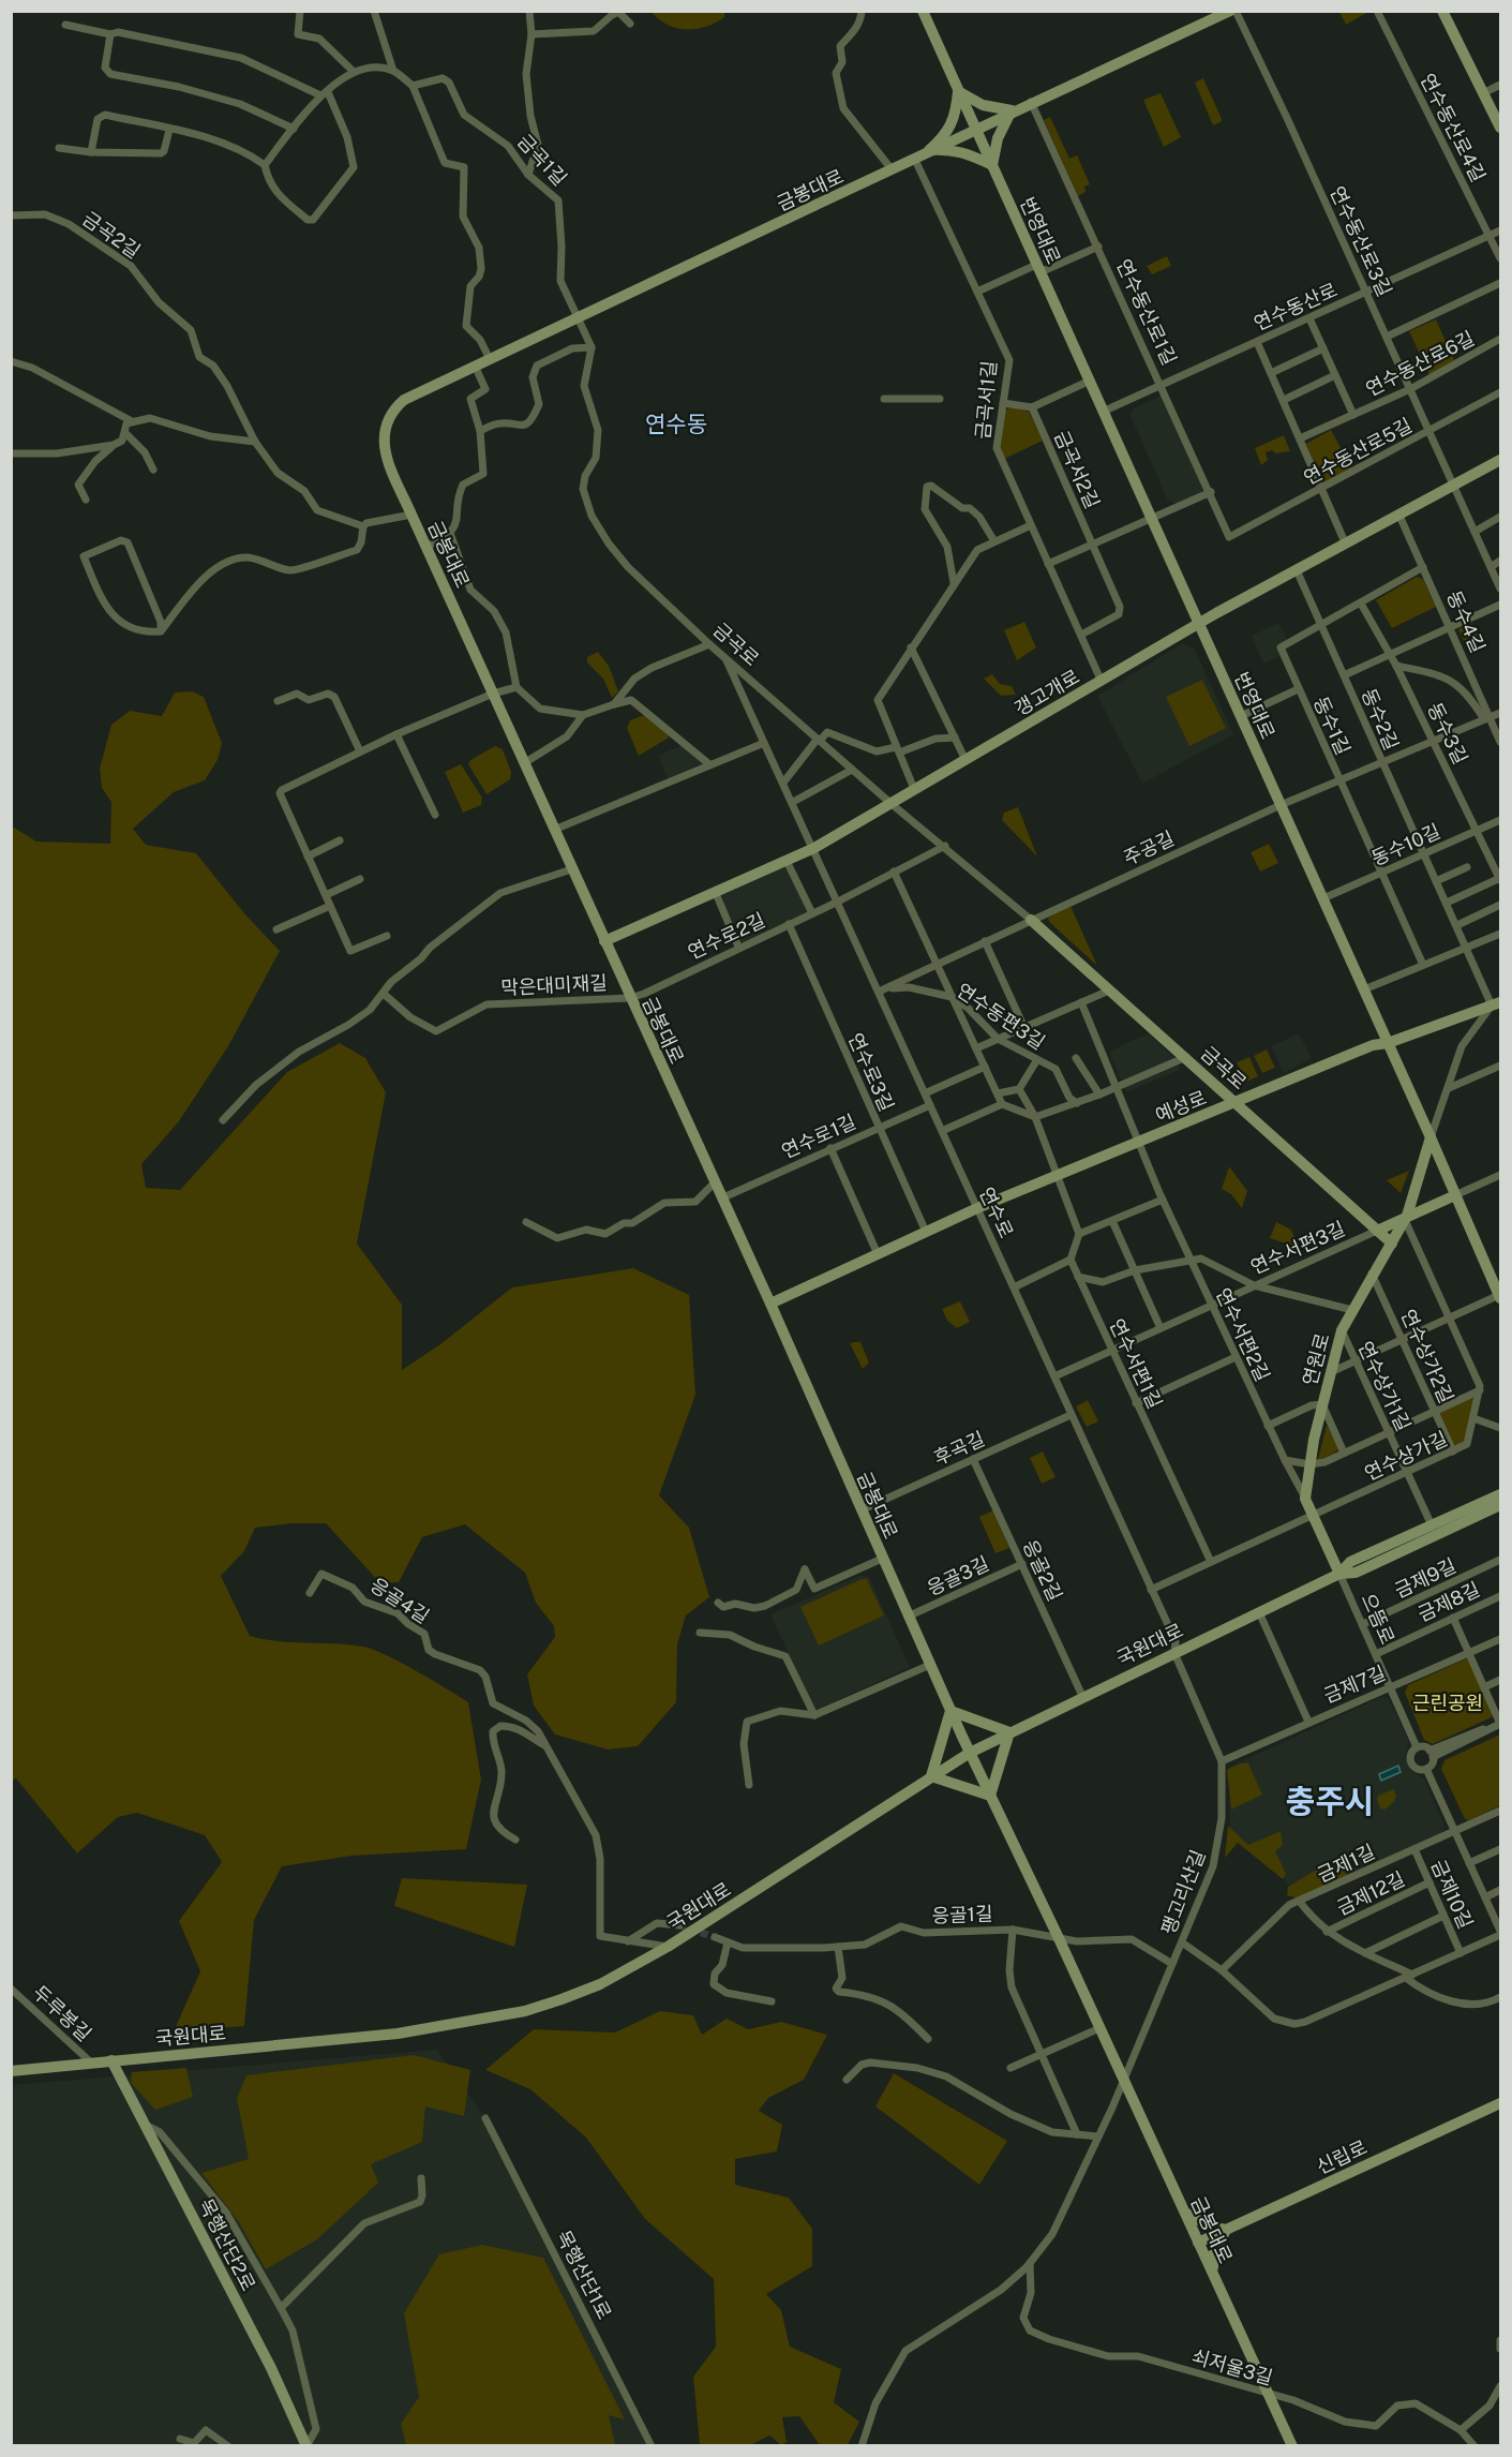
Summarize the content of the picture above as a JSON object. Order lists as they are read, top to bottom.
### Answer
{
  "streets": {
    "street": [
      "연수동산로4길",
      "금곡1길",
      "금봉대로",
      "번영대로",
      "금곡2길",
      "연수동산로3길",
      "연수동산로",
      "연수동산로1길",
      "연수동산로6길",
      "금곡서1길",
      "연수동산로5길",
      "금곡서2길",
      "동수4길",
      "금곡로",
      "갱고개로",
      "동수2길",
      "동수1길",
      "동수3길",
      "동수10길",
      "주공길",
      "연수로2길",
      "막은대미재길",
      "연수동편3길",
      "연수로3길",
      "예성로",
      "연수로1길",
      "연수로",
      "연수서편3길",
      "연수서편2길",
      "연수상가2길",
      "연원로",
      "연수서편1길",
      "연수상가1길",
      "후곡길",
      "연수상가길",
      "응골2길",
      "응골3길",
      "금제9길",
      "응골4길",
      "금제8길",
      "으뜸로",
      "국원대로",
      "금제7길",
      "금제1길",
      "팽고리산길",
      "금제12길",
      "금제10길",
      "응골1길",
      "두루봉길",
      "신립로",
      "목행산단2로",
      "목행산단1로",
      "쇠저울3길"
    ]
  },
  "crossings": [
    ["연수동산로4길", "연수동산로"],
    ["금곡1길", "금봉대로"],
    ["금봉대로", "번영대로"],
    ["금봉대로", "연수동산로3길"],
    ["금봉대로", "연수동산로1길"],
    ["금봉대로", "금곡서1길"],
    ["금봉대로", "갱고개로"],
    ["금봉대로", "연수로2길"],
    ["금봉대로", "막은대미재길"],
    ["금봉대로", "예성로"],
    ["금봉대로", "연수로1길"],
    ["금봉대로", "후곡길"],
    ["금봉대로", "응골3길"],
    ["금봉대로", "국원대로"],
    ["금봉대로", "팽고리산길"],
    ["금봉대로", "응골1길"],
    ["금봉대로", "신립로"],
    ["금봉대로", "쇠저울3길"],
    ["번영대로", "연수동산로"],
    ["번영대로", "갱고개로"],
    ["번영대로", "동수10길"],
    ["번영대로", "주공길"],
    ["번영대로", "예성로"],
    ["번영대로", "연원로"],
    ["연수동산로3길", "연수동산로"],
    ["연수동산로3길", "연수동산로6길"],
    ["연수동산로3길", "연수동산로5길"],
    ["연수동산로3길", "갱고개로"],
    ["연수동산로", "연수동산로1길"],
    ["연수동산로", "연수동산로6길"],
    ["연수동산로1길", "연수동산로5길"],
    ["금곡서1길", "금곡서2길"],
    ["금곡서1길", "갱고개로"],
    ["동수4길", "갱고개로"],
    ["동수4길", "동수1길"],
    ["동수4길", "주공길"],
    ["금곡로", "갱고개로"],
    ["금곡로", "주공길"],
    ["금곡로", "연수로2길"],
    ["금곡로", "예성로"],
    ["금곡로", "연수로"],
    ["금곡로", "연수서편3길"],
    ["금곡로", "연원로"],
    ["갱고개로", "동수2길"],
    ["갱고개로", "연수로"],
    ["동수2길", "동수1길"],
    ["동수2길", "동수10길"],
    ["동수2길", "주공길"],
    ["동수2길", "예성로"],
    ["동수1길", "동수3길"],
    ["동수1길", "동수10길"],
    ["동수1길", "주공길"],
    ["동수3길", "동수10길"],
    ["동수3길", "주공길"],
    ["연수로2길", "막은대미재길"],
    ["연수로2길", "연수로3길"],
    ["연수로2길", "연수로"],
    ["연수동편3길", "연수로"],
    ["연수로3길", "예성로"],
    ["연수로3길", "연수로1길"],
    ["예성로", "연수로"],
    ["예성로", "연수서편2길"],
    ["연수로1길", "연수로"],
    ["연수로", "연수서편3길"],
    ["연수로", "후곡길"],
    ["연수로", "국원대로"],
    ["연수로", "팽고리산길"],
    ["연수서편3길", "연수서편2길"],
    ["연수서편3길", "연수서편1길"],
    ["연수서편2길", "연원로"],
    ["연수상가2길", "연원로"],
    ["연수상가2길", "연수상가길"],
    ["연원로", "연수상가1길"],
    ["연원로", "연수상가길"],
    ["연원로", "으뜸로"],
    ["연원로", "국원대로"],
    ["연수상가1길", "연수상가길"],
    ["연수상가1길", "국원대로"],
    ["후곡길", "응골2길"],
    ["응골2길", "응골3길"],
    ["응골2길", "국원대로"],
    ["금제9길", "으뜸로"],
    ["응골4길", "국원대로"],
    ["금제8길", "으뜸로"],
    ["으뜸로", "국원대로"],
    ["으뜸로", "금제7길"],
    ["국원대로", "팽고리산길"],
    ["국원대로", "두루봉길"],
    ["국원대로", "목행산단2로"],
    ["금제7길", "팽고리산길"],
    ["금제1길", "금제10길"],
    ["팽고리산길", "응골1길"],
    ["팽고리산길", "쇠저울3길"],
    ["금제12길", "금제10길"]
  ],
  "districts": ["연수동", "충주시"],
  "parks": ["근린공원"]
}
